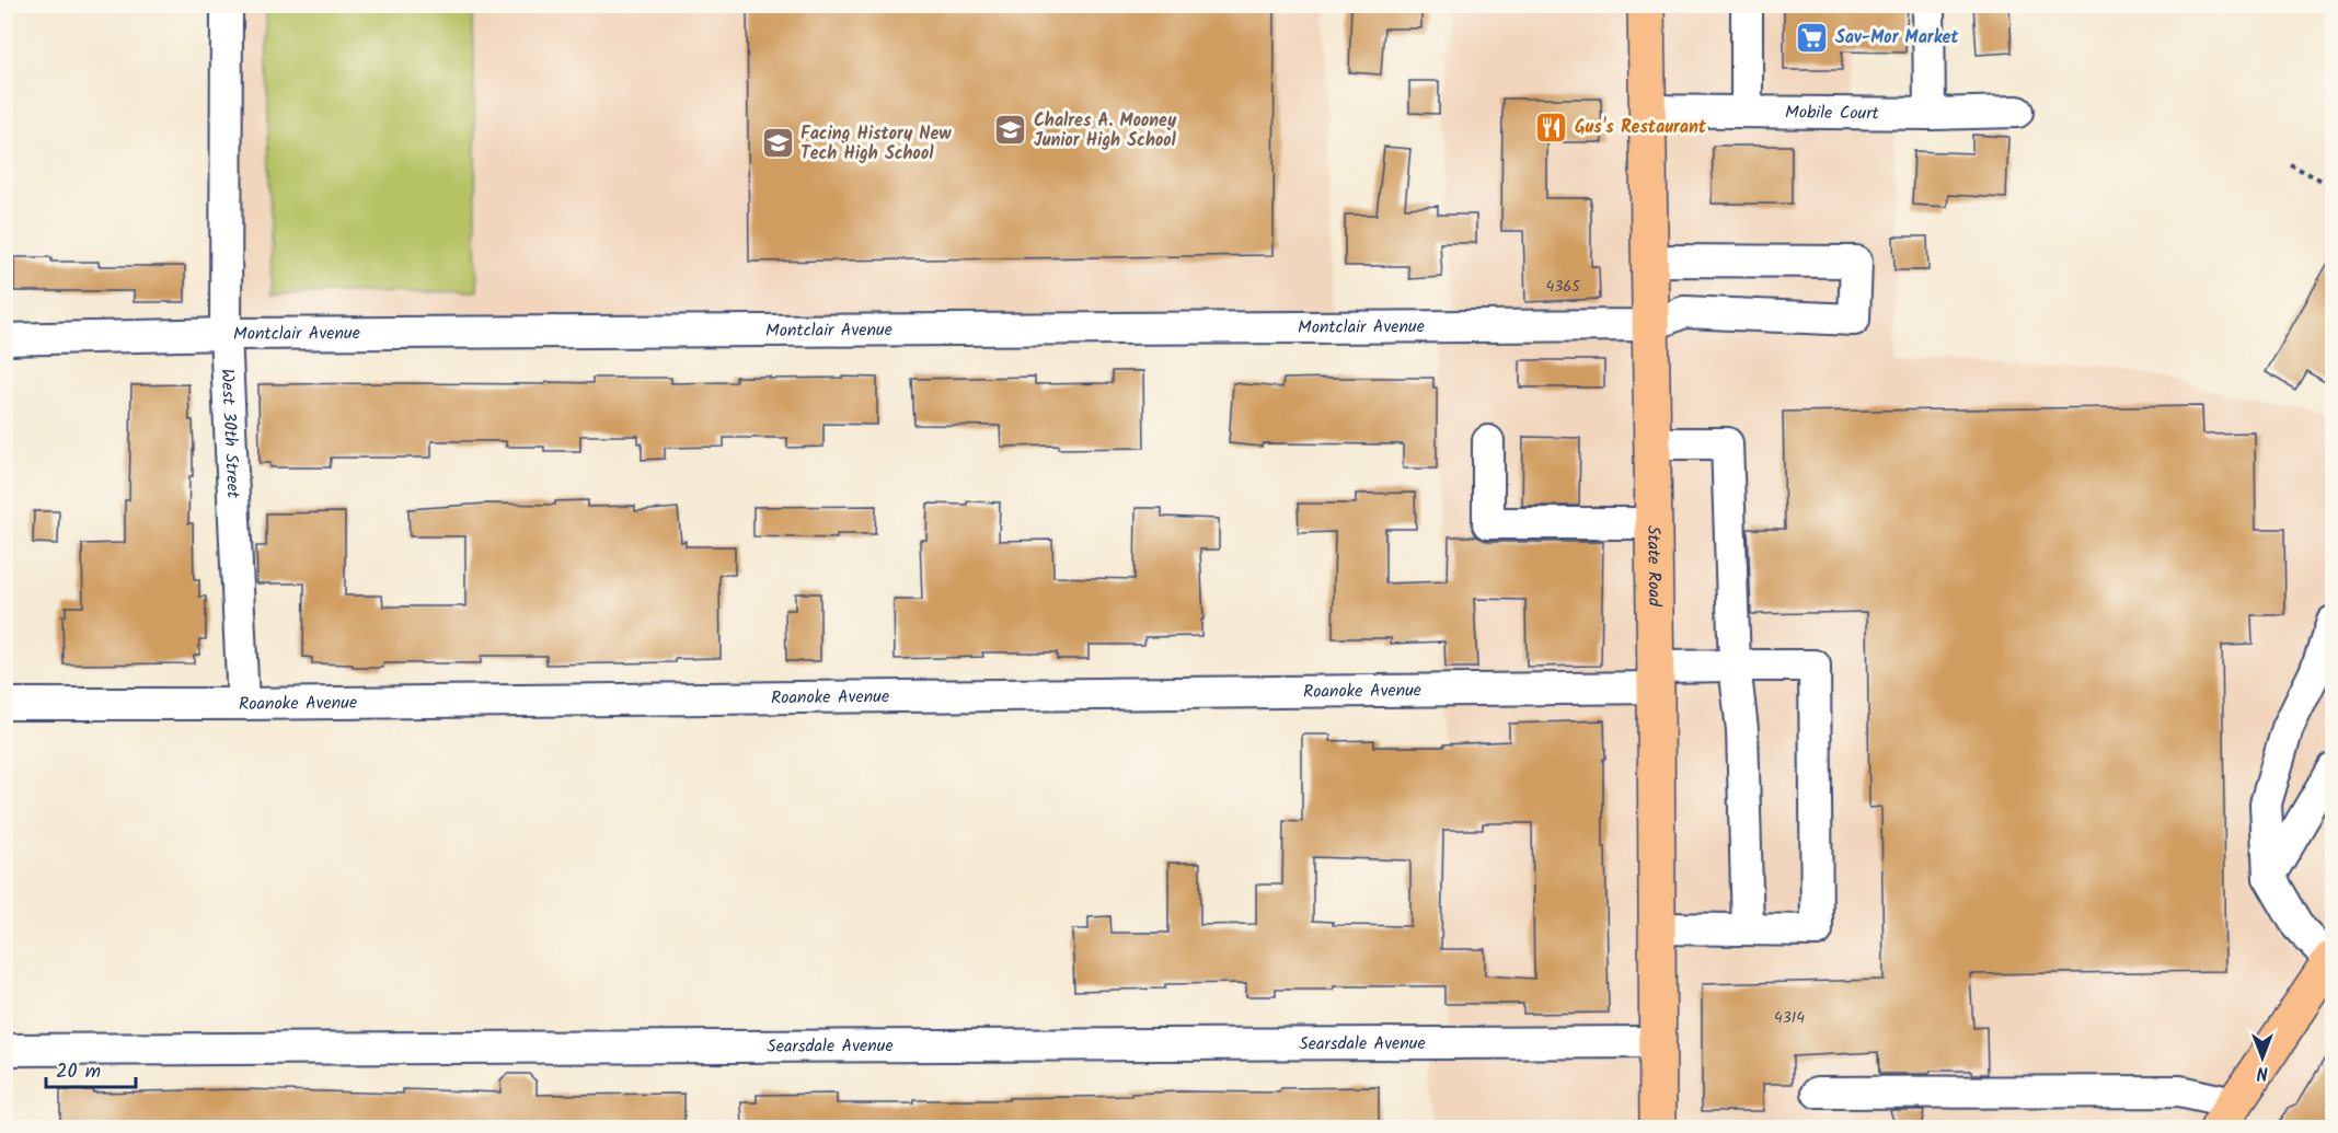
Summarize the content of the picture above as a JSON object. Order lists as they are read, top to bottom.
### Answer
{
  "streets": {
    "main road": ["State Road"],
    "street": [
      "Mobile Court",
      "Montclair Avenue",
      "West 30th Street",
      "Roanoke Avenue",
      "Searsdale Avenue"
    ]
  },
  "crossings": [
    ["Mobile Court", "State Road"],
    ["Montclair Avenue", "West 30th Street"],
    ["Montclair Avenue", "State Road"],
    ["West 30th Street", "Roanoke Avenue"],
    ["State Road", "Roanoke Avenue"],
    ["State Road", "Searsdale Avenue"]
  ],
  "places": {
    "supermarket": ["Sav-Mor Market"],
    "restaurant": ["Gus's Restaurant"],
    "school or university": ["Chalres A. Mooney Junior High School", "Facing History New Tech High School"]
  },
  "house_numbers": ["4365", "4314"],
  "scale_bar": "20 m",
  "north": "bottom"
}
